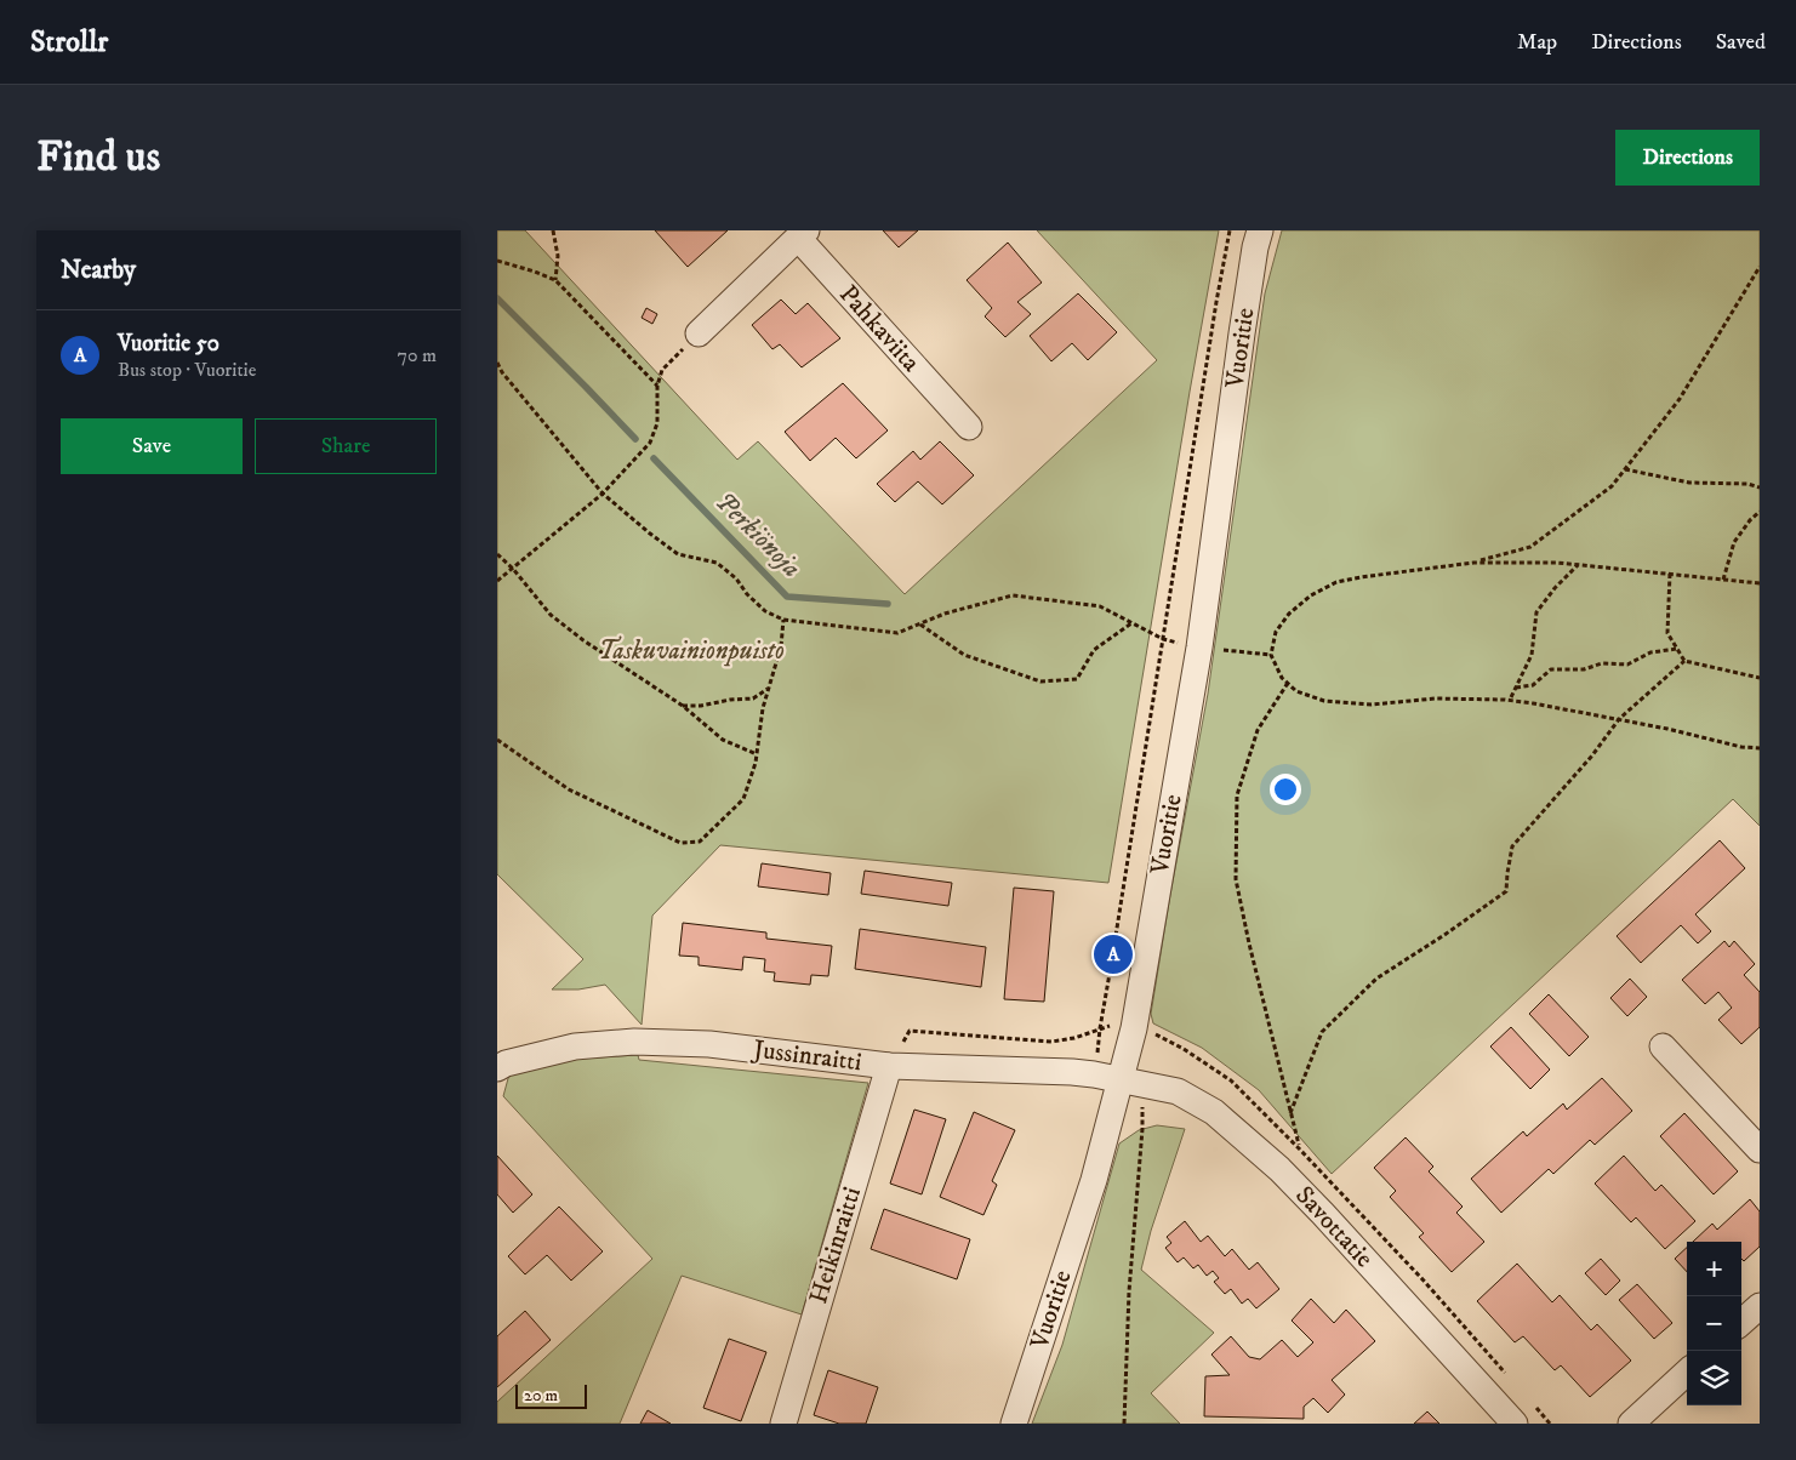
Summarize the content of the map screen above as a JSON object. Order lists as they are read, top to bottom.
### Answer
{
  "streets": {
    "street": [
      "Pahkaviita",
      "Vuoritie",
      "Jussinraitti",
      "Savottatie",
      "Heikinraitti"
    ]
  },
  "crossings": [
    ["Vuoritie", "Jussinraitti"],
    ["Vuoritie", "Savottatie"],
    ["Jussinraitti", "Savottatie"],
    ["Jussinraitti", "Heikinraitti"]
  ],
  "water": ["Perkiönoja"],
  "parks": ["Taskuvainionpuisto"],
  "scale_bar": "20 m",
  "page": {
    "header": "Strollr",
    "nav": ["Map", "Directions", "Saved"],
    "buttons": [
      "Directions",
      ["Save", "Share"]
    ],
    "title": "Find us",
    "heading": "Nearby",
    "list": [
      {
        "mark": "A",
        "name": "Vuoritie 50",
        "note": "Bus stop · Vuoritie",
        "value": "70 m"
      }
    ],
    "pins": "A",
    "map_buttons": ["+", "−"],
    "scale": "20 m"
  }
}
